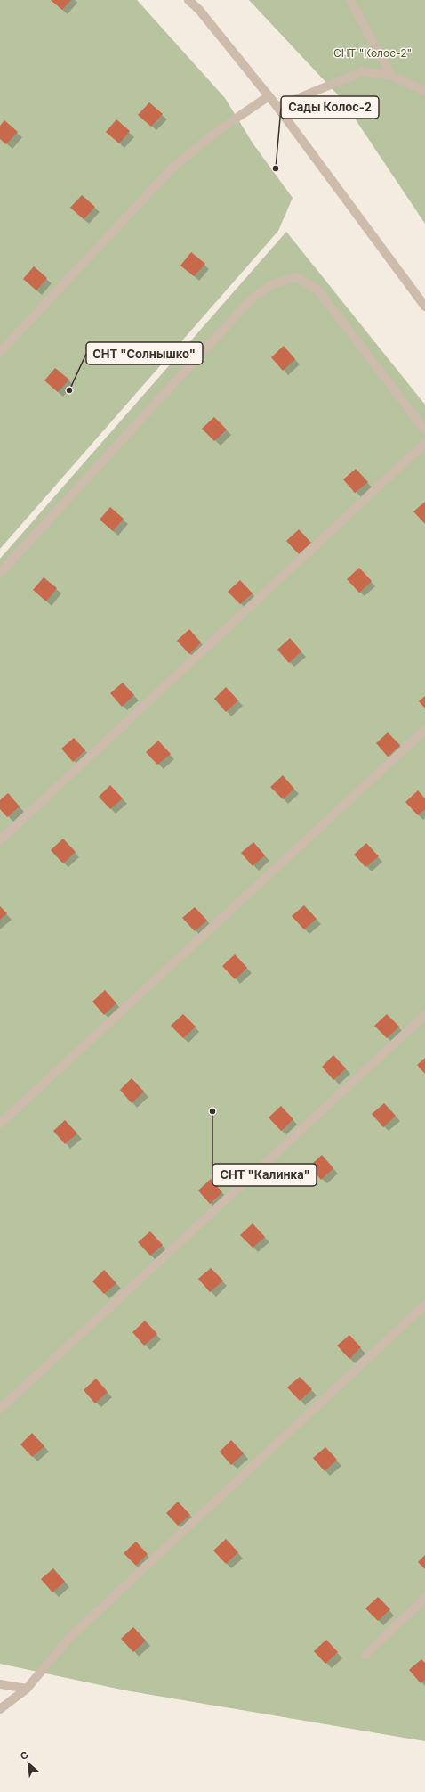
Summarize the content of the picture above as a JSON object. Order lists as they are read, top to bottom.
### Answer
{
  "parks": ["СНТ \"Колос-2\""],
  "places": ["Сады Колос-2", "СНТ \"Солнышко\"", "СНТ \"Калинка\""],
  "north": "top left"
}
